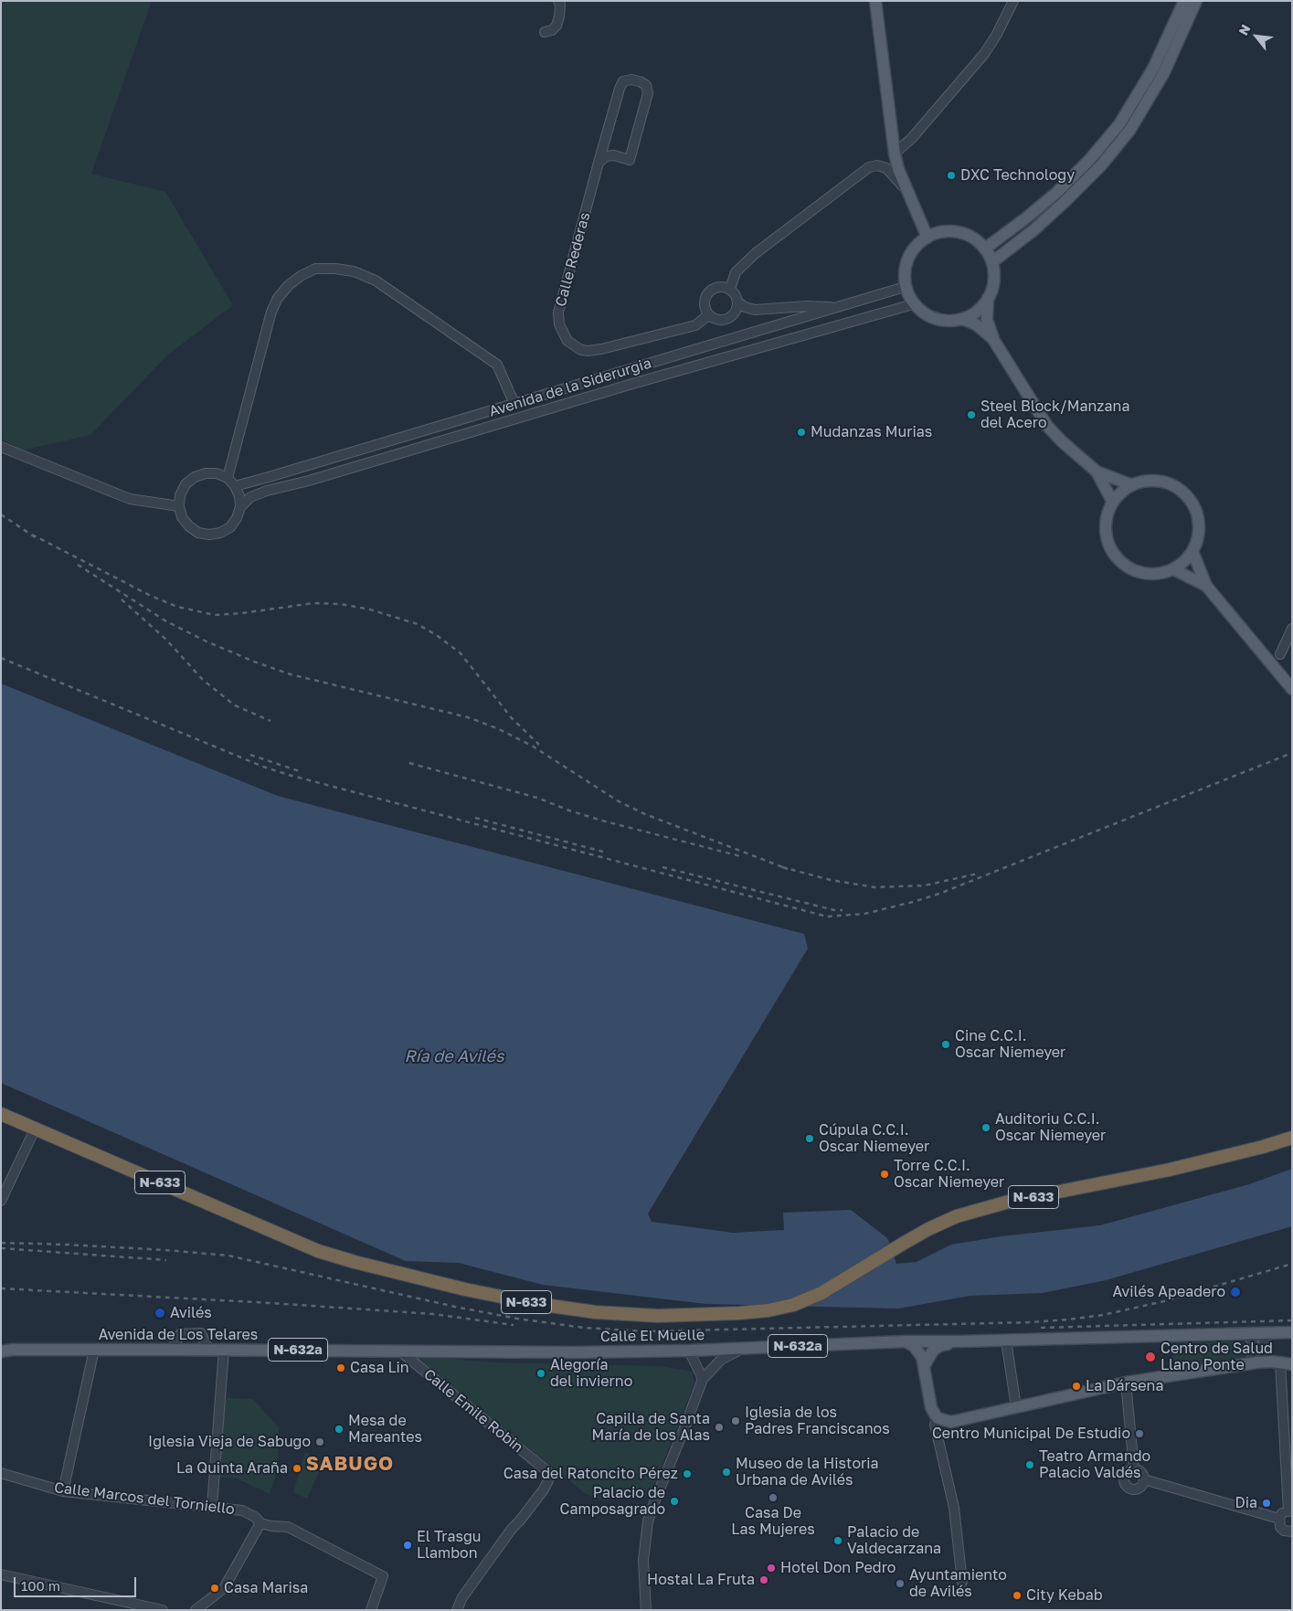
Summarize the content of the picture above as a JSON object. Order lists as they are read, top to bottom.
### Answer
{
  "streets": {
    "highway": ["N-633"],
    "main road": ["Avenida de Los Telares", "Calle El Muelle", "N-632a"],
    "street": [
      "Calle Rederas",
      "Avenida de la Siderurgia",
      "Calle Emile Robin",
      "Calle Marcos del Torniello"
    ]
  },
  "crossings": [
    ["Avenida de Los Telares", "Calle El Muelle"],
    ["Avenida de Los Telares", "Calle Emile Robin"],
    ["Calle El Muelle", "Calle Emile Robin"]
  ],
  "districts": ["SABUGO"],
  "water": ["Ría de Avilés"],
  "places": [
    "DXC Technology",
    "Steel Block/Manzana del Acero",
    "Mudanzas Murias",
    "Cine C.C.I. Oscar Niemeyer",
    "Auditoriu C.C.I. Oscar Niemeyer",
    "Cúpula C.C.I. Oscar Niemeyer",
    "Torre C.C.I. Oscar Niemeyer",
    "Avilés Apeadero",
    "Avilés",
    "Centro de Salud Llano Ponte",
    "Casa Lin",
    "Alegoría del invierno",
    "La Dársena",
    "Iglesia de los Padres Franciscanos",
    "Capilla de Santa María de los Alas",
    "Mesa de Mareantes",
    "Centro Municipal De Estudio",
    "Iglesia Vieja de Sabugo",
    "Teatro Armando Palacio Valdés",
    "La Quinta Araña",
    "Museo de la Historia Urbana de Avilés",
    "Casa del Ratoncito Pérez",
    "Casa De Las Mujeres",
    "Palacio de Camposagrado",
    "Dia",
    "Palacio de Valdecarzana",
    "El Trasgu Llambon",
    "Hotel Don Pedro",
    "Hostal La Fruta",
    "Ayuntamiento de Avilés",
    "Casa Marisa",
    "City Kebab"
  ],
  "scale_bar": "100 m",
  "north": "top left"
}
